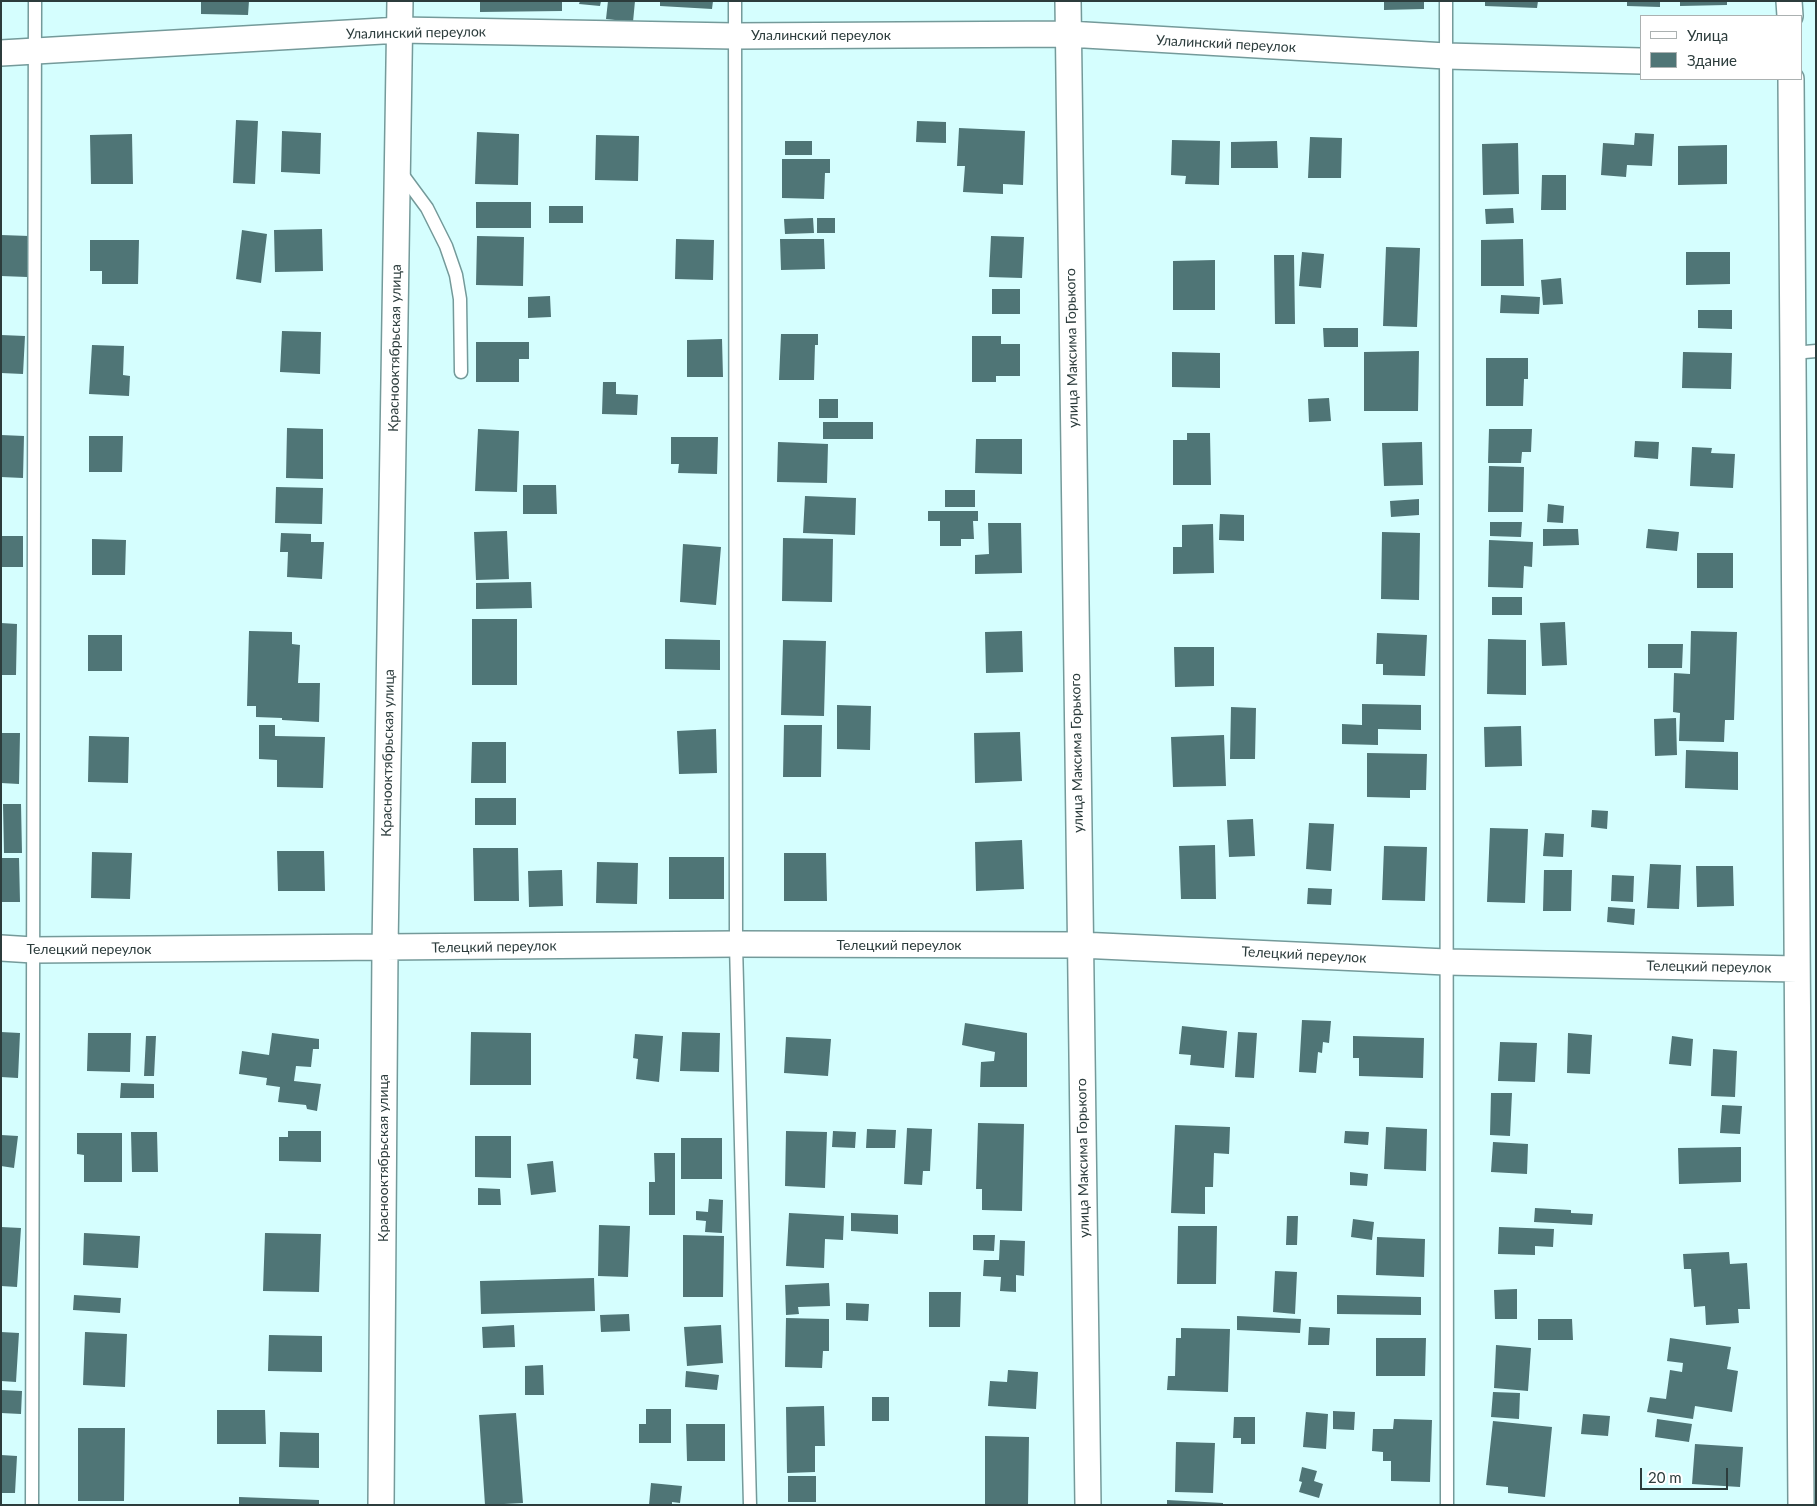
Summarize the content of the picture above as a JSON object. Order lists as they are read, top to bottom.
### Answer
{
  "streets": {
    "street": [
      "Улалинский переулок",
      "Краснооктябрьская улица",
      "улица Максима Горького",
      "Телецкий переулок"
    ]
  },
  "crossings": [
    ["Улалинский переулок", "Краснооктябрьская улица"],
    ["Улалинский переулок", "улица Максима Горького"],
    ["Краснооктябрьская улица", "Телецкий переулок"],
    ["улица Максима Горького", "Телецкий переулок"]
  ],
  "legend": ["Улица", "Здание"],
  "scale_bar": "20 m"
}
